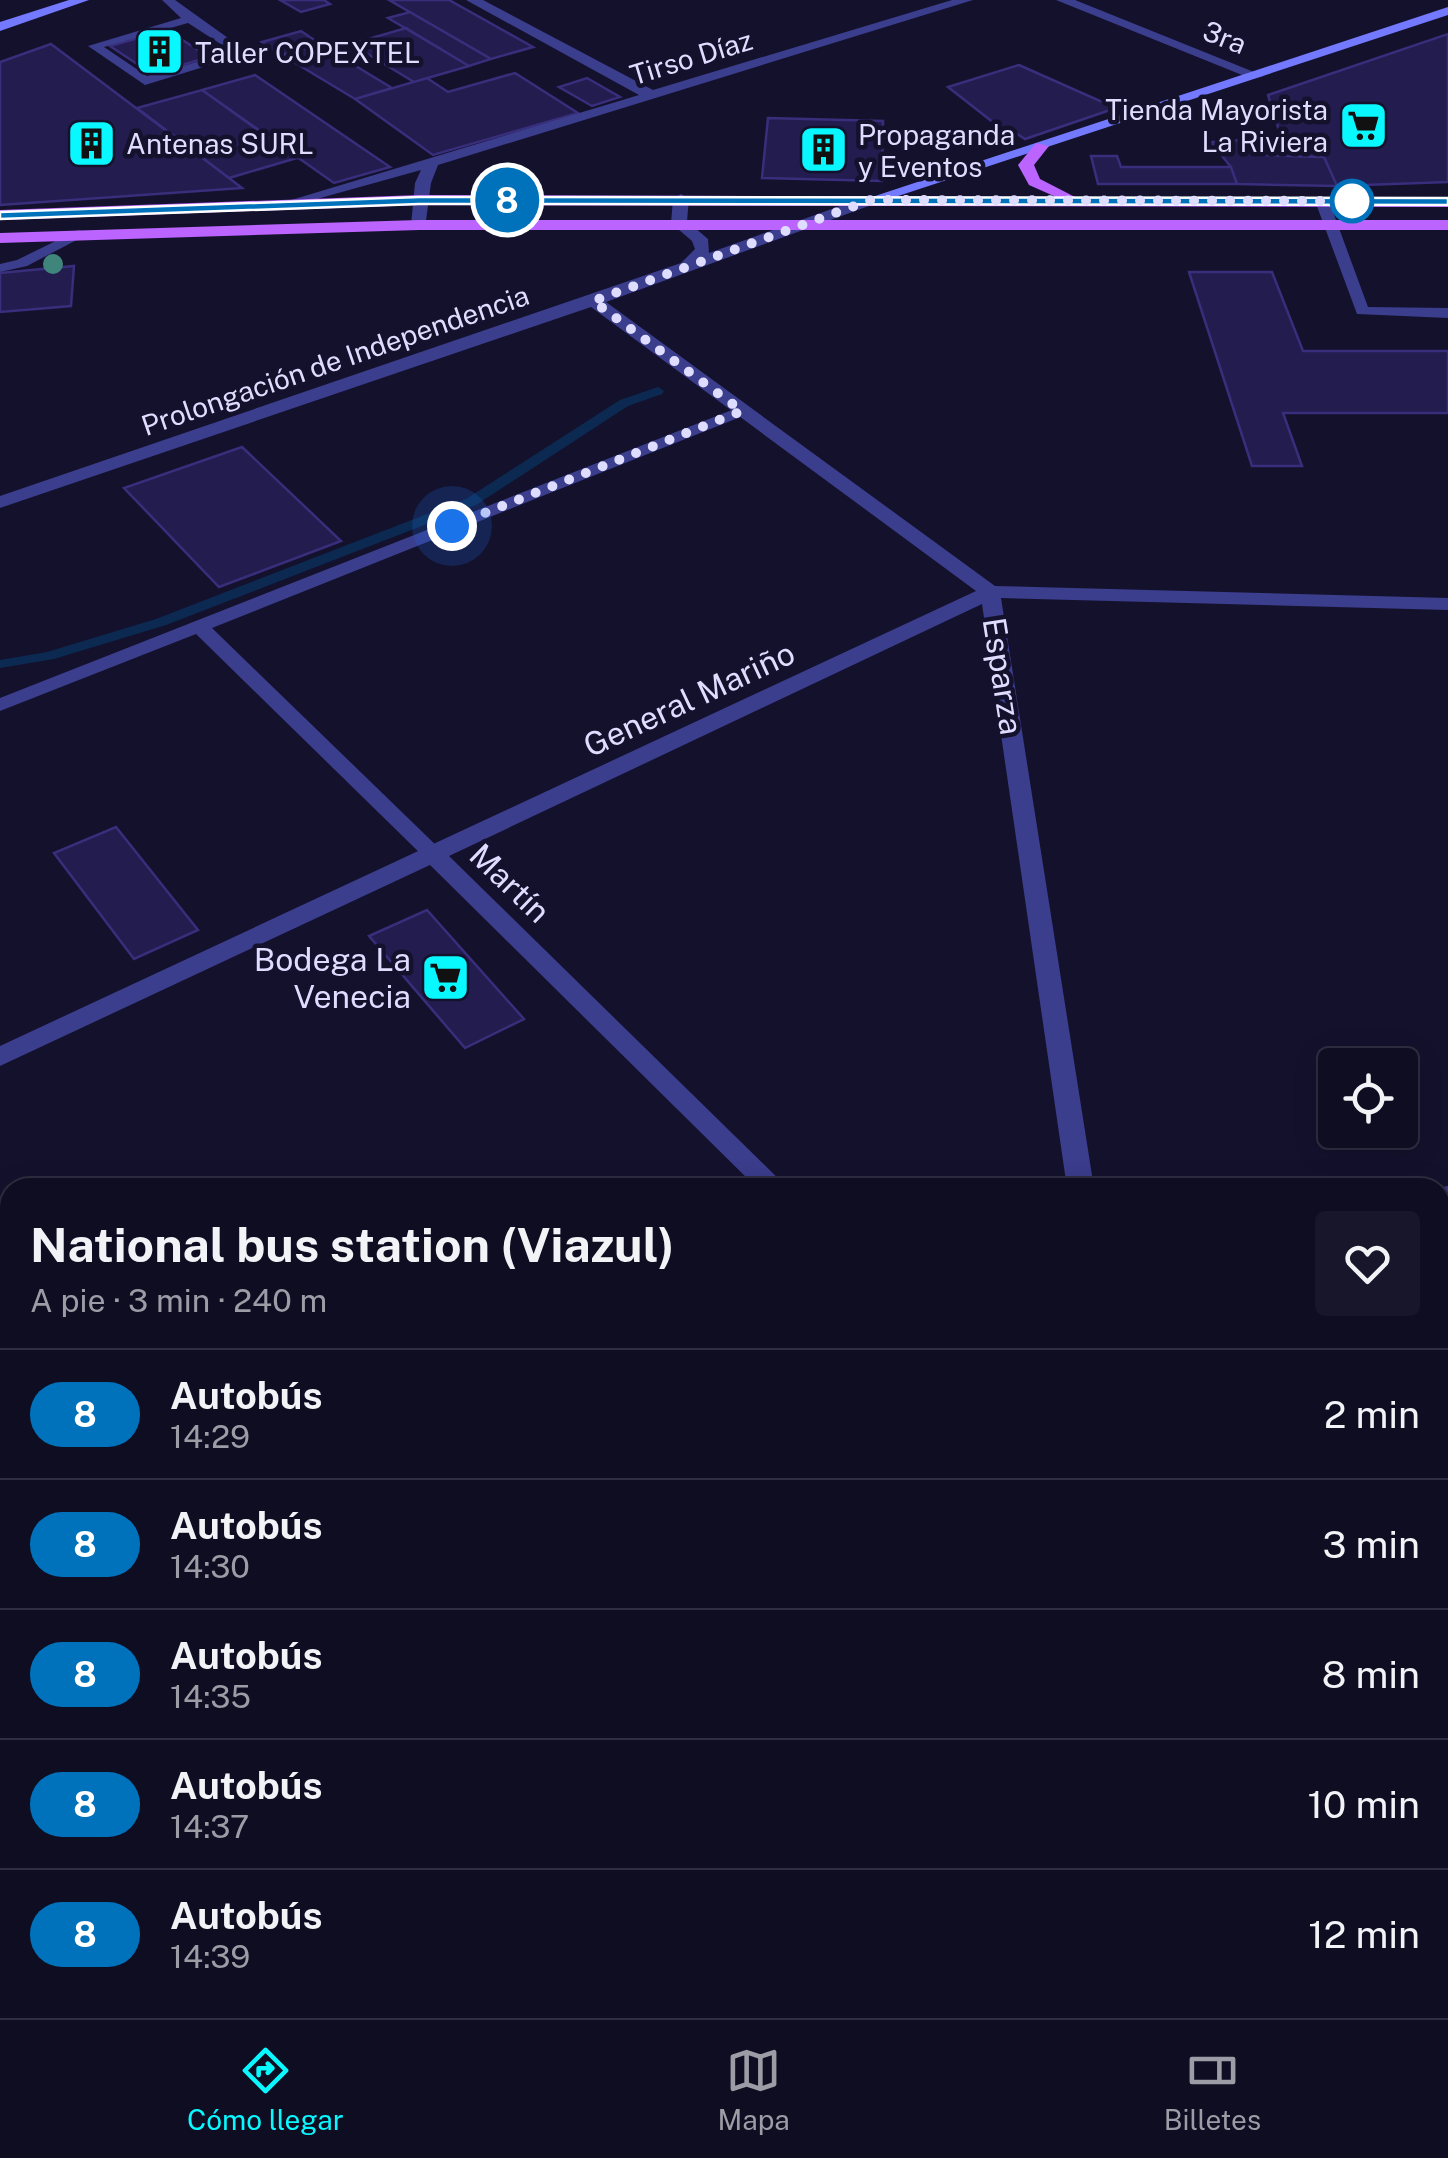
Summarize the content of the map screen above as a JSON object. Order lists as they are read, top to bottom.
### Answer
{
  "streets": {
    "street": [
      "3ra",
      "Tirso Díaz",
      "Prolongación de Independencia",
      "Esparza",
      "General Mariño",
      "Martín"
    ]
  },
  "crossings": [
    ["3ra", "Prolongación de Independencia"],
    ["Prolongación de Independencia", "Esparza"],
    ["Esparza", "General Mariño"],
    ["General Mariño", "Martín"]
  ],
  "places": {
    "building": ["Taller COPEXTEL", "Antenas SURL", "Propaganda y Eventos"],
    "supermarket": ["Tienda Mayorista La Riviera", "Bodega La Venecia"]
  },
  "lines": ["bus line 8"],
  "page": {
    "on_map": "8",
    "heading": ["National bus station (Viazul)", "A pie · 3 min · 240 m"],
    "list": [
      {
        "mark": "8",
        "name": "Autobús",
        "note": "14:29",
        "value": "2 min"
      },
      {
        "mark": "8",
        "name": "Autobús",
        "note": "14:30",
        "value": "3 min"
      },
      {
        "mark": "8",
        "name": "Autobús",
        "note": "14:35",
        "value": "8 min"
      },
      {
        "mark": "8",
        "name": "Autobús",
        "note": "14:37",
        "value": "10 min"
      },
      {
        "mark": "8",
        "name": "Autobús",
        "note": "14:39",
        "value": "12 min"
      }
    ],
    "tabs": ["Cómo llegar", "Mapa", "Billetes"]
  }
}
